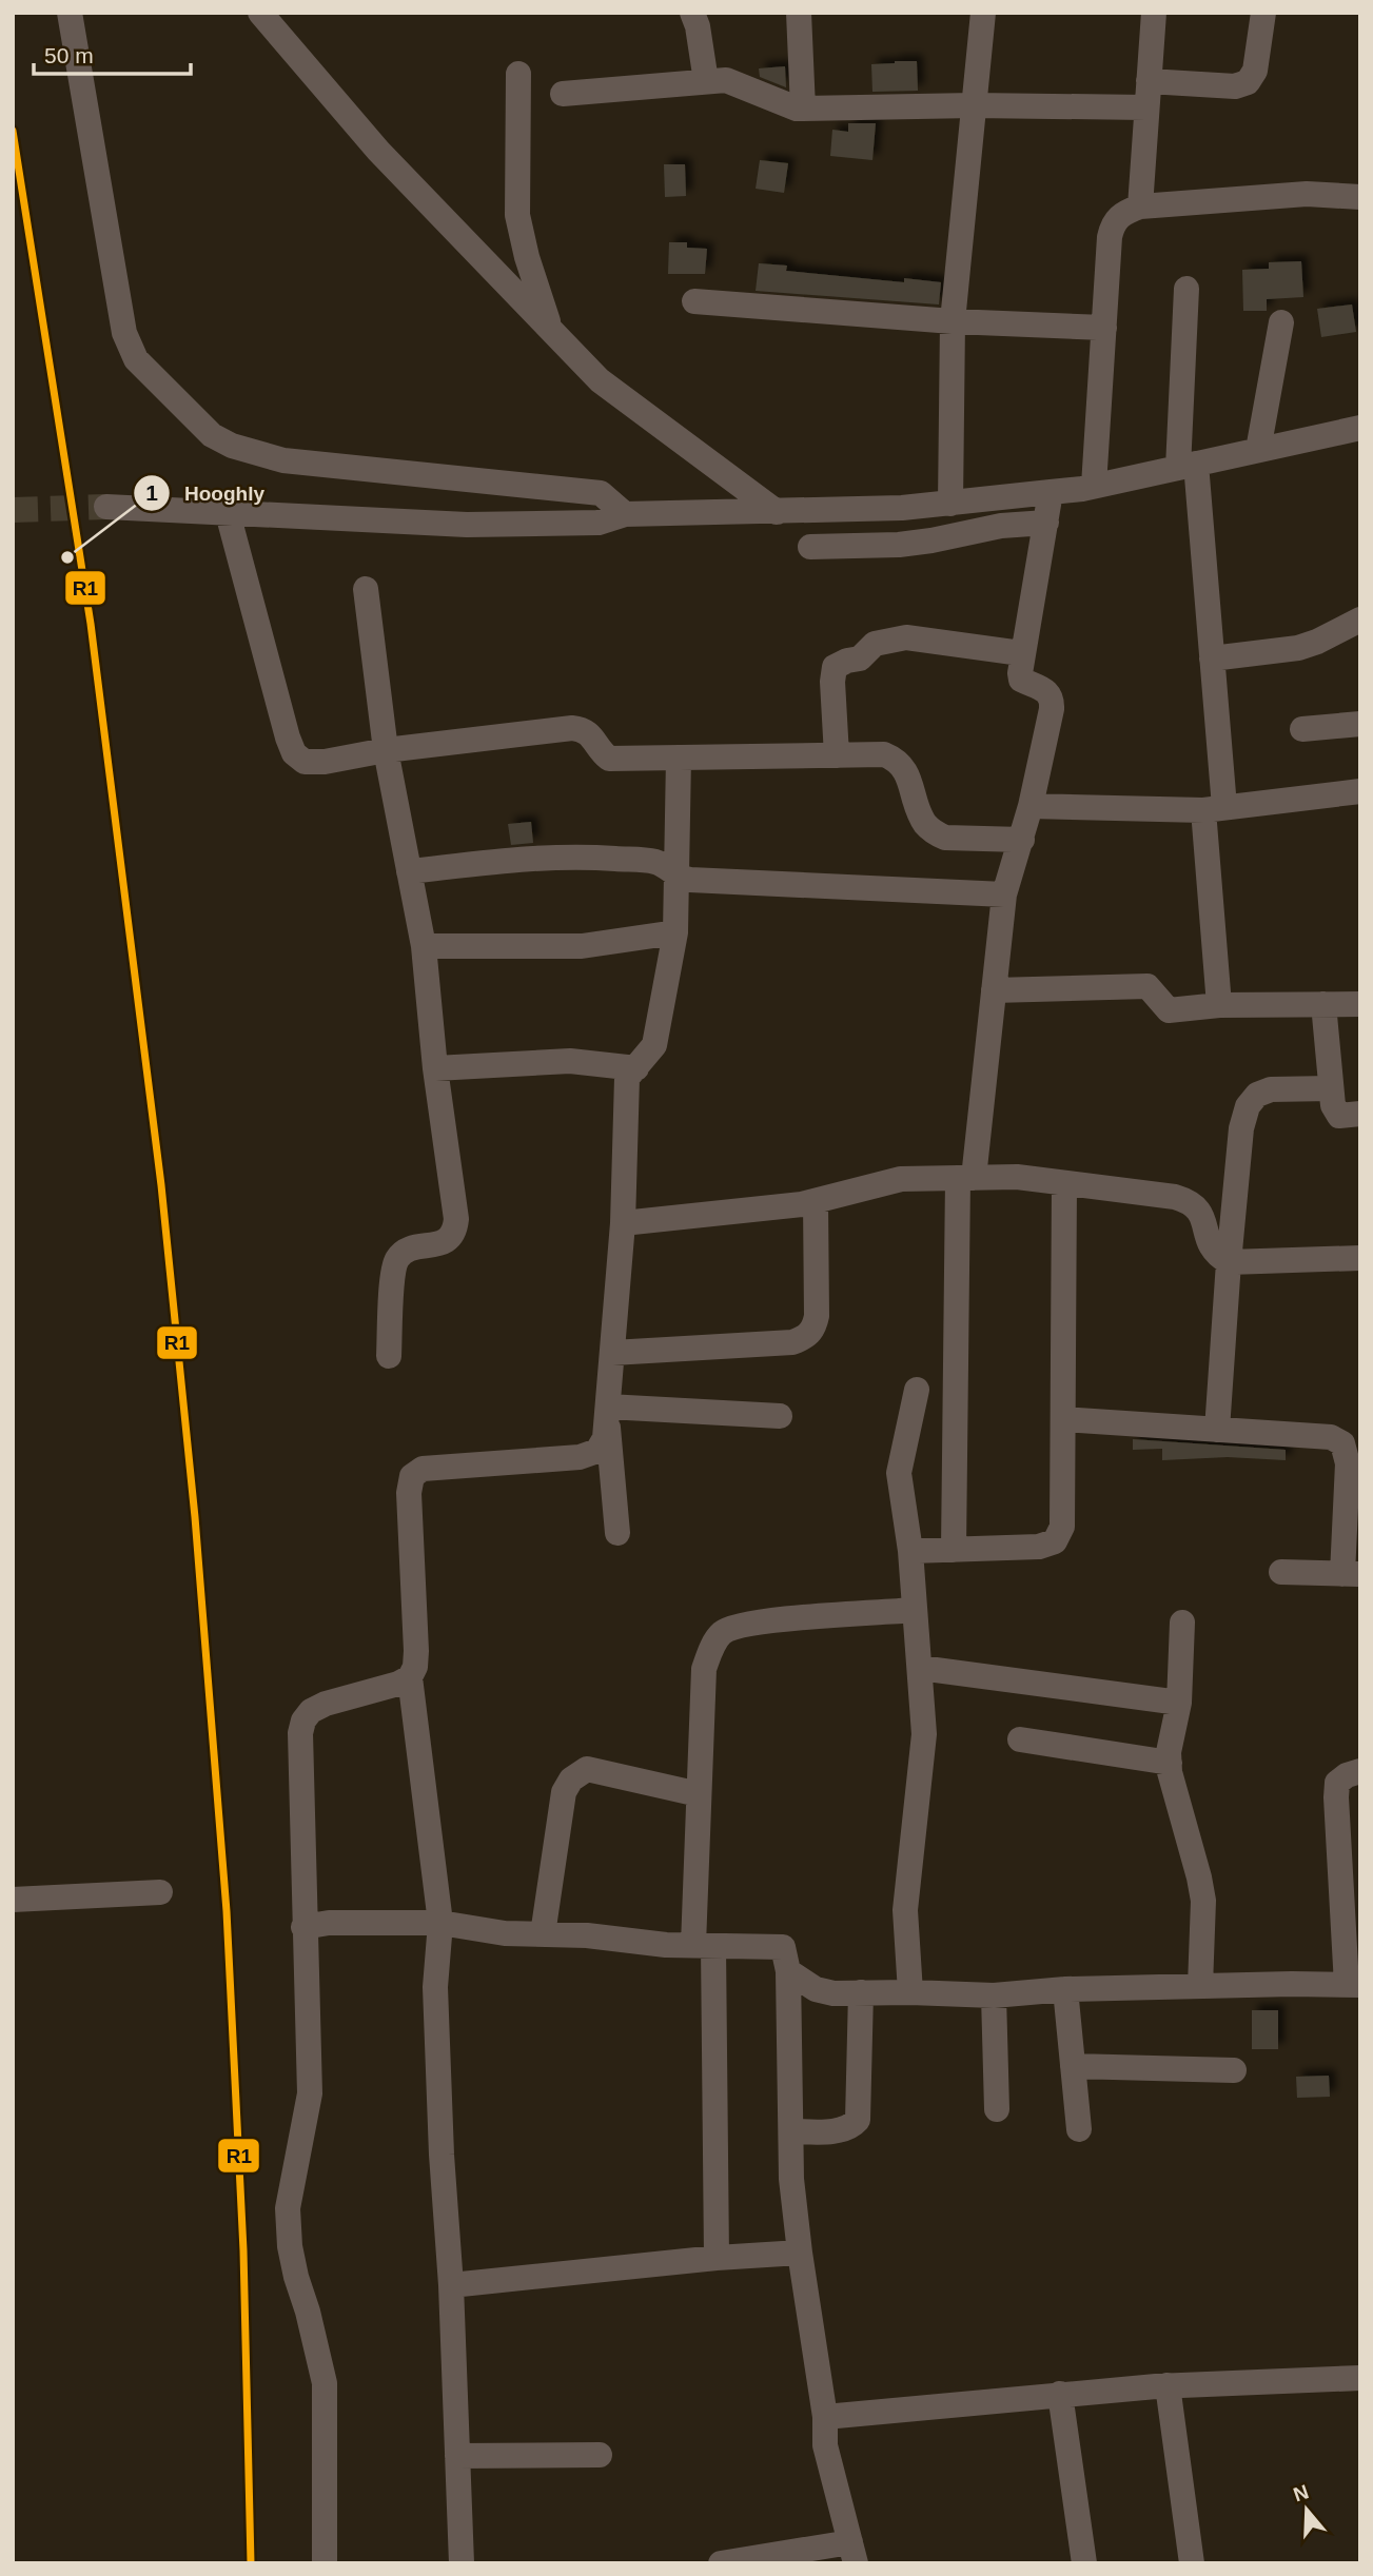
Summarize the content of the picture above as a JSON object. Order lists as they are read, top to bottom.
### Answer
{
  "places": ["Hooghly"],
  "lines": ["transit line R1"],
  "scale_bar": "50 m",
  "north": "top"
}
